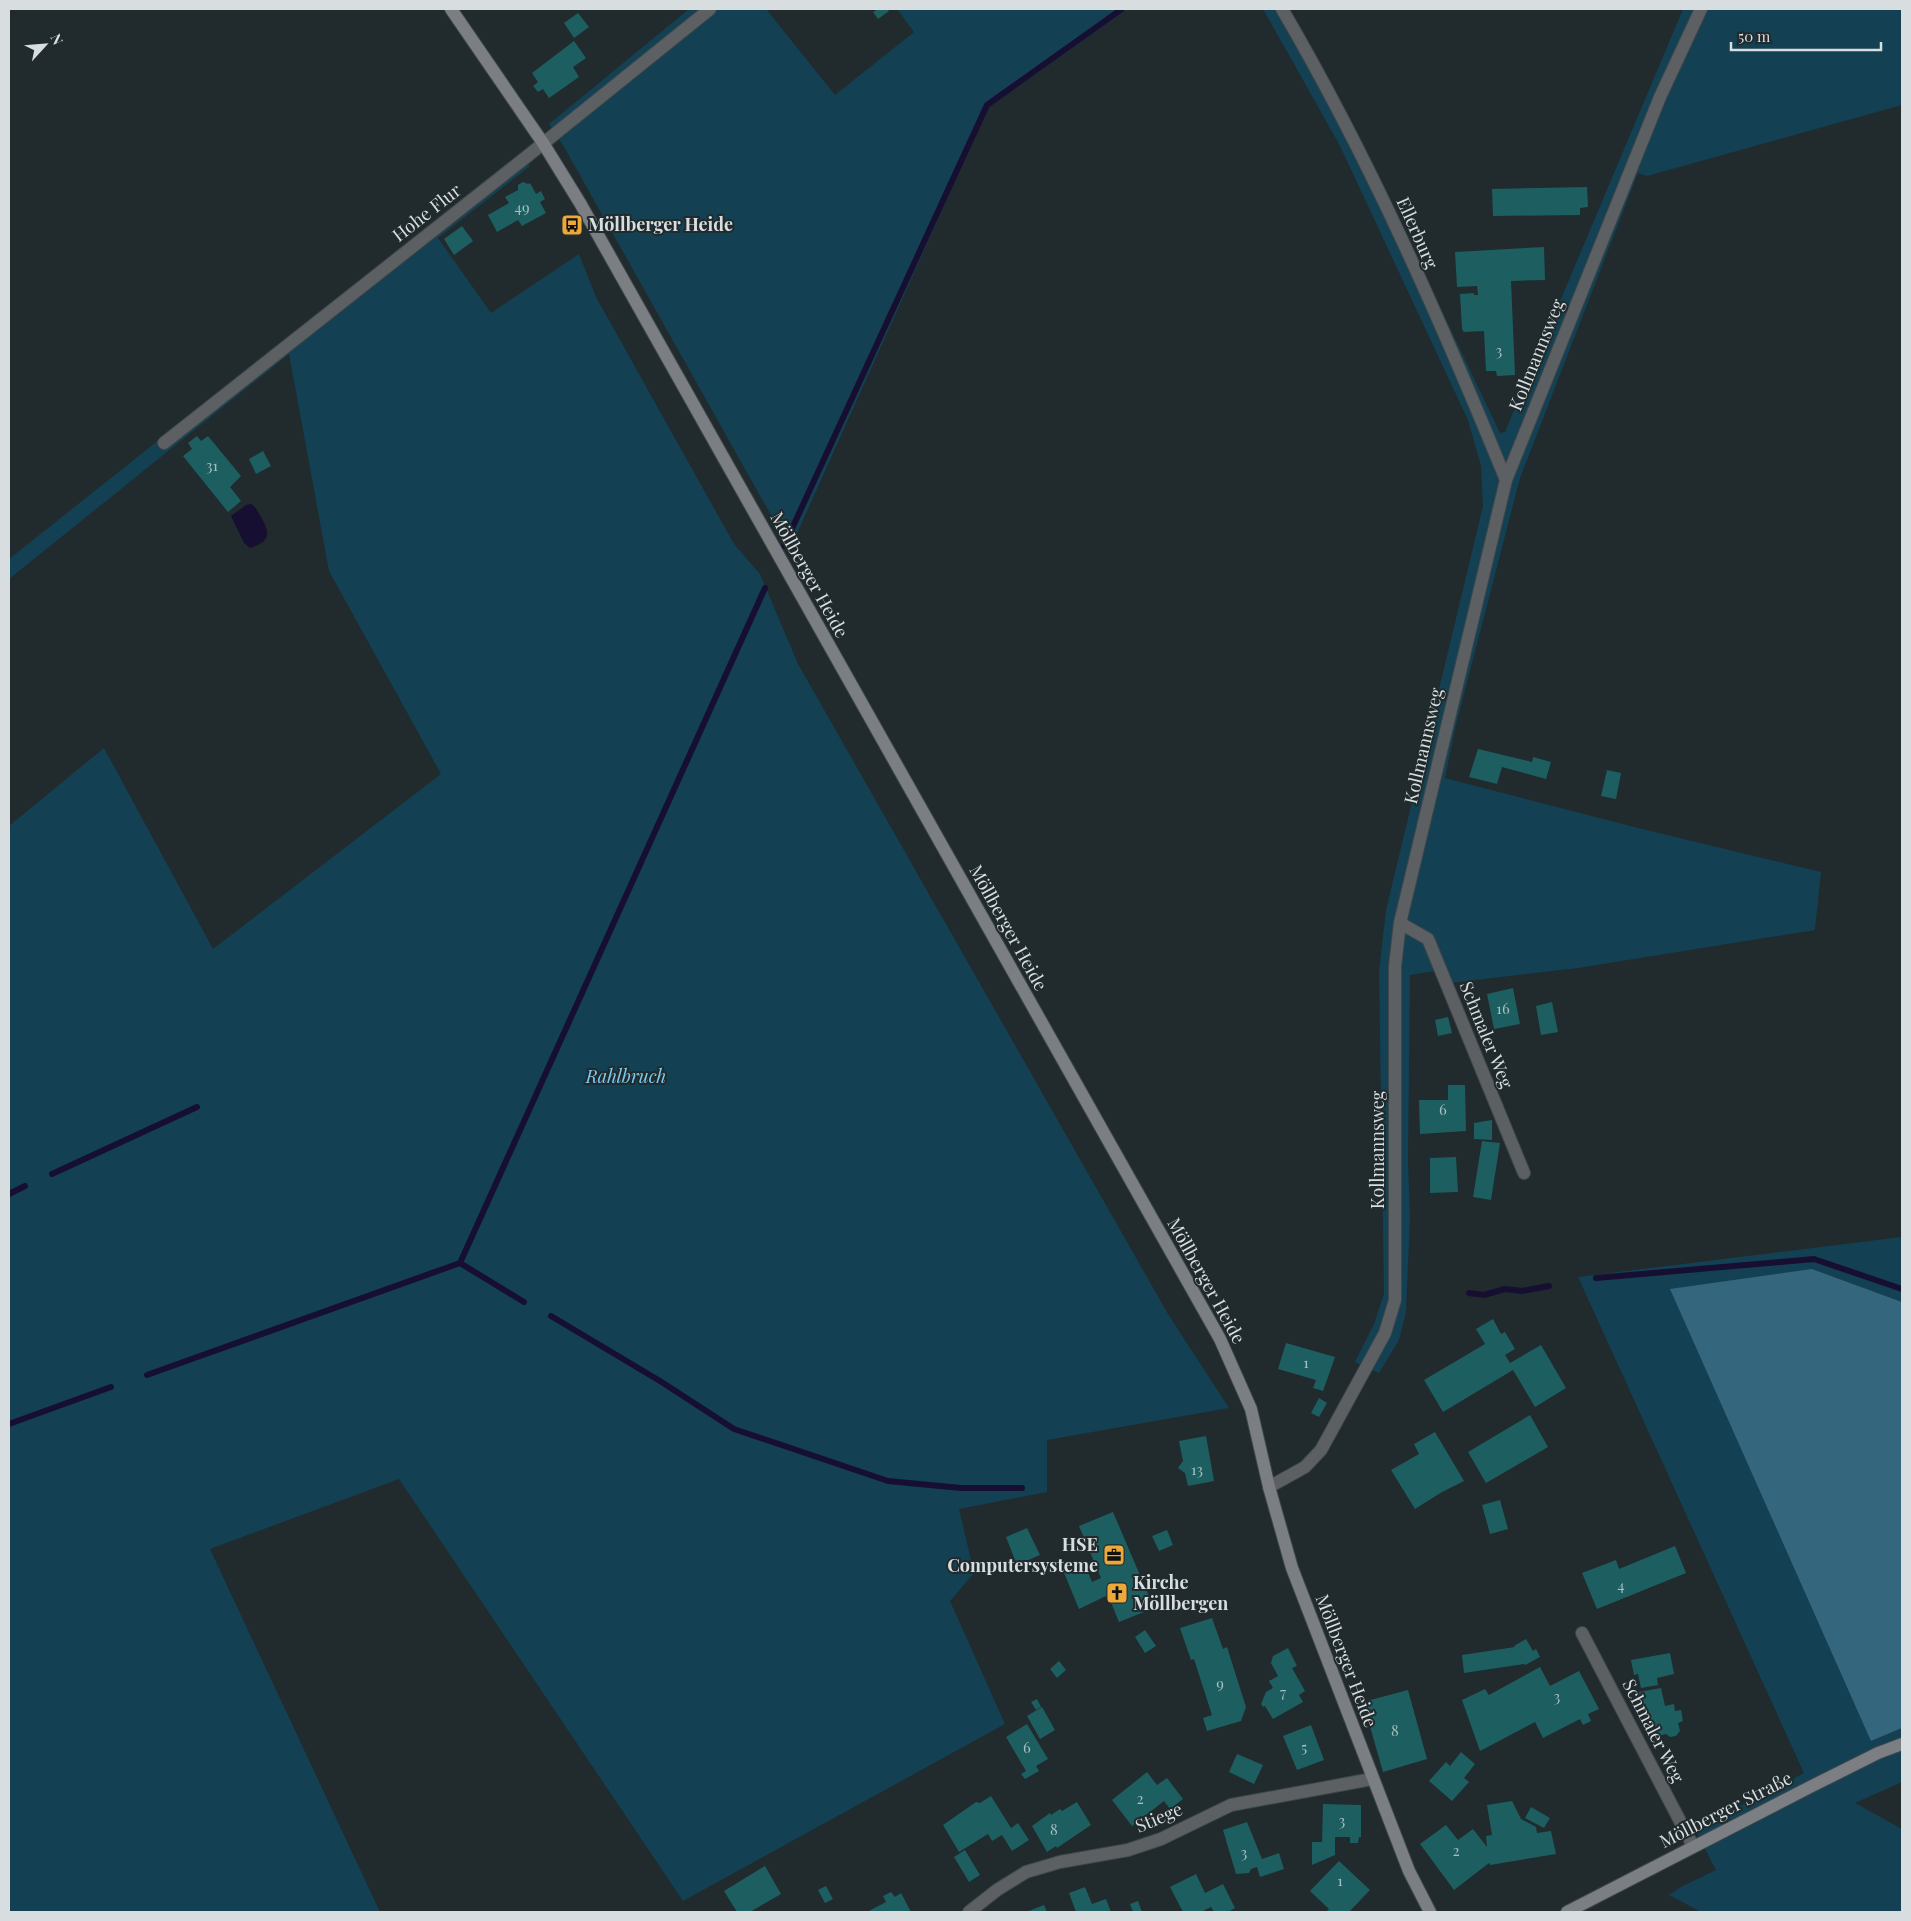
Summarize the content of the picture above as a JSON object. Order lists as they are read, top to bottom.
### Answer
{
  "streets": {
    "street": [
      "Hohe Flur",
      "Ellerburg",
      "Kollmannsweg",
      "Möllberger Heide",
      "Schmaler Weg",
      "Möllberger Straße",
      "Stiege"
    ]
  },
  "crossings": [
    ["Hohe Flur", "Möllberger Heide"],
    ["Ellerburg", "Kollmannsweg"],
    ["Kollmannsweg", "Möllberger Heide"],
    ["Kollmannsweg", "Schmaler Weg"],
    ["Möllberger Heide", "Stiege"],
    ["Schmaler Weg", "Möllberger Straße"]
  ],
  "parks": ["Rahlbruch"],
  "places": {
    "bus stop": ["Möllberger Heide"],
    "office": ["HSE Computersysteme"],
    "church": ["Kirche Möllbergen"]
  },
  "house_numbers": [
    "49",
    "3",
    "31",
    "16",
    "6",
    "1",
    "13",
    "4",
    "9",
    "7",
    "3",
    "8",
    "6",
    "5",
    "2",
    "3",
    "8",
    "2",
    "3",
    "1"
  ],
  "scale_bar": "50 m",
  "north": "top right"
}
